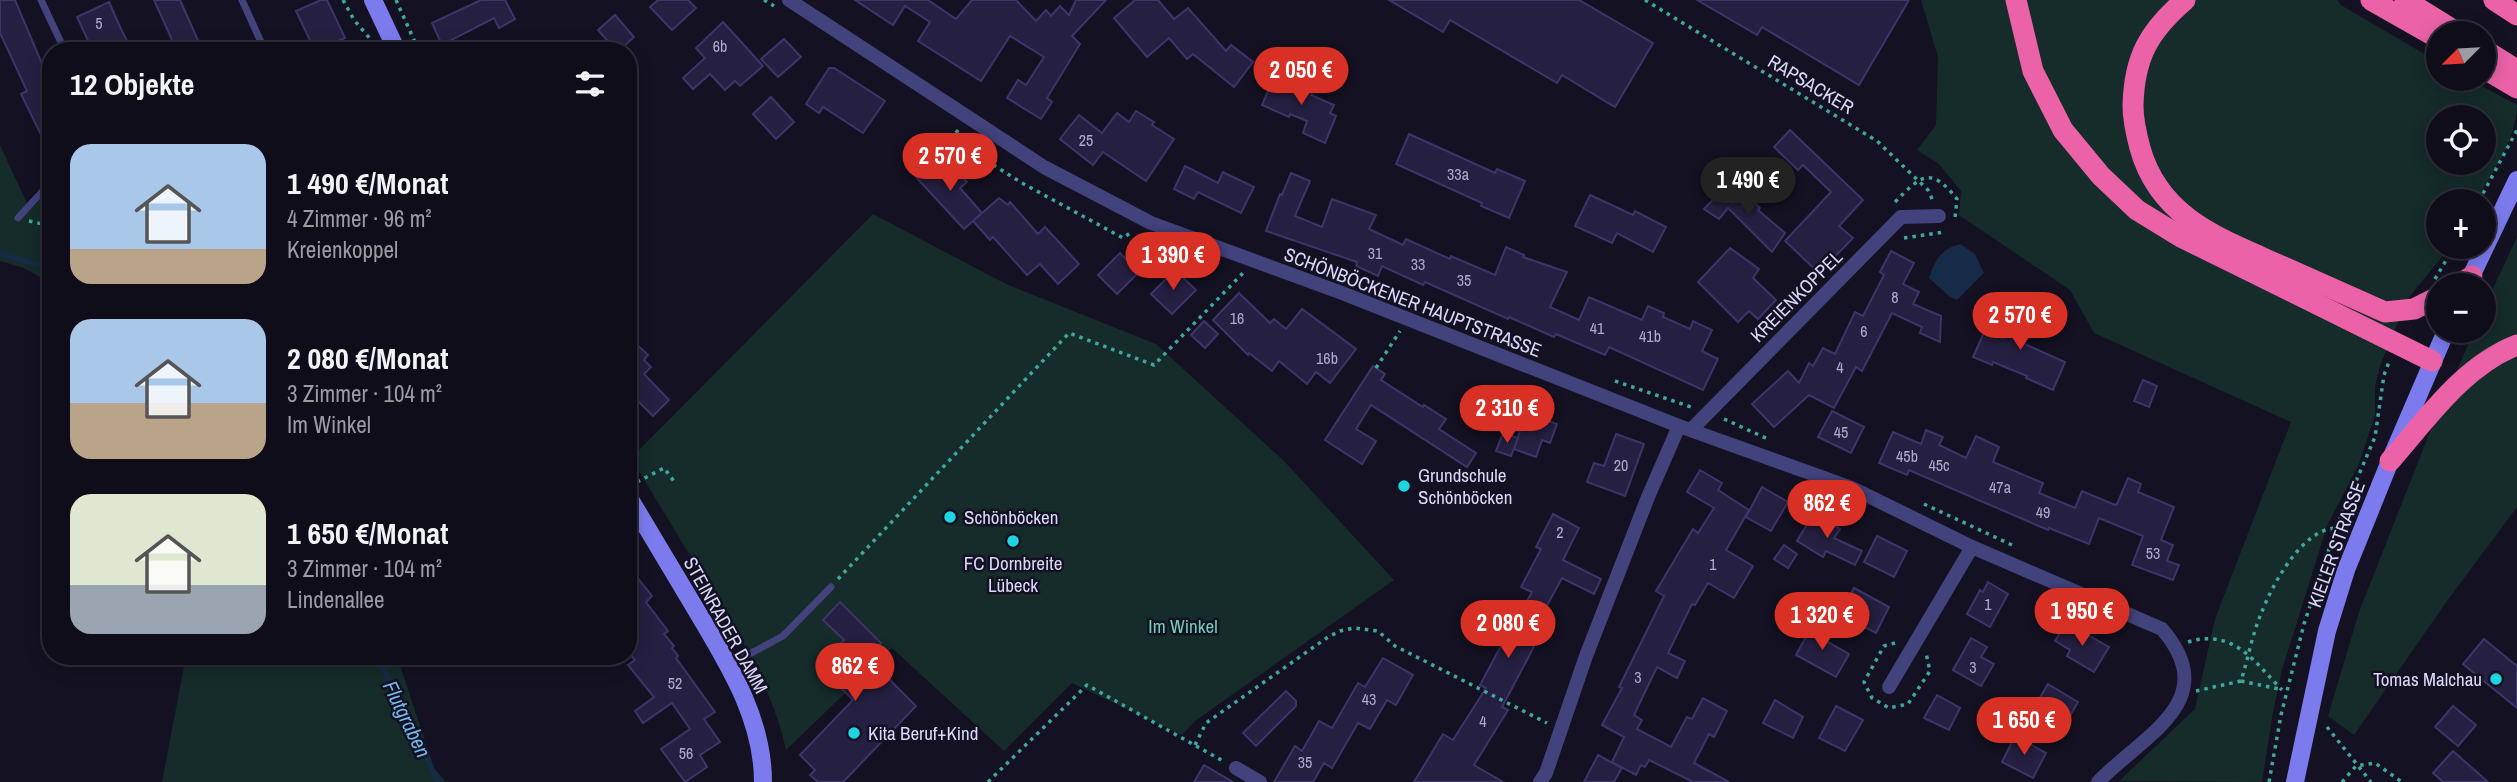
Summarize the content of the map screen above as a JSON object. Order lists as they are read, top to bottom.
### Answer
{
  "streets": {
    "main road": ["KIELER STRASSE", "STEINRADER DAMM"],
    "street": ["KREIENKOPPEL", "SCHÖNBÖCKENER HAUPTSTRASSE"],
    "path": ["RAPSACKER"]
  },
  "crossings": [
    ["RAPSACKER", "KREIENKOPPEL"],
    ["KREIENKOPPEL", "SCHÖNBÖCKENER HAUPTSTRASSE"]
  ],
  "water": ["Flutgraben"],
  "parks": ["Im Winkel"],
  "places": [
    "Grundschule Schönböcken",
    "Schönböcken",
    "FC Dornbreite Lübeck",
    "Tomas Malchau",
    "Kita Beruf+Kind"
  ],
  "house_numbers": [
    "5",
    "6b",
    "25",
    "33a",
    "31",
    "33",
    "35",
    "8",
    "16",
    "41",
    "6",
    "41b",
    "16b",
    "4",
    "45",
    "45b",
    "20",
    "45c",
    "47a",
    "49",
    "2",
    "53",
    "1",
    "1",
    "3",
    "3",
    "52",
    "43",
    "4",
    "56",
    "35"
  ],
  "north": "bottom left",
  "page": {
    "map_buttons": ["+", "−"],
    "heading": "12 Objekte",
    "price": [
      "2 050 €",
      "2 570 €",
      "1 490 €",
      "1 390 €",
      "2 570 €",
      "2 310 €",
      "862 €",
      "1 950 €",
      "1 320 €",
      "2 080 €",
      "862 €",
      "1 650 €"
    ],
    "list": [
      {
        "name": "1 490 €/Monat",
        "note": "4 Zimmer · 96 m² · Kreienkoppel"
      },
      {
        "name": "2 080 €/Monat",
        "note": "3 Zimmer · 104 m² · Im Winkel"
      },
      {
        "name": "1 650 €/Monat",
        "note": "3 Zimmer · 104 m² · Lindenallee"
      }
    ]
  }
}
